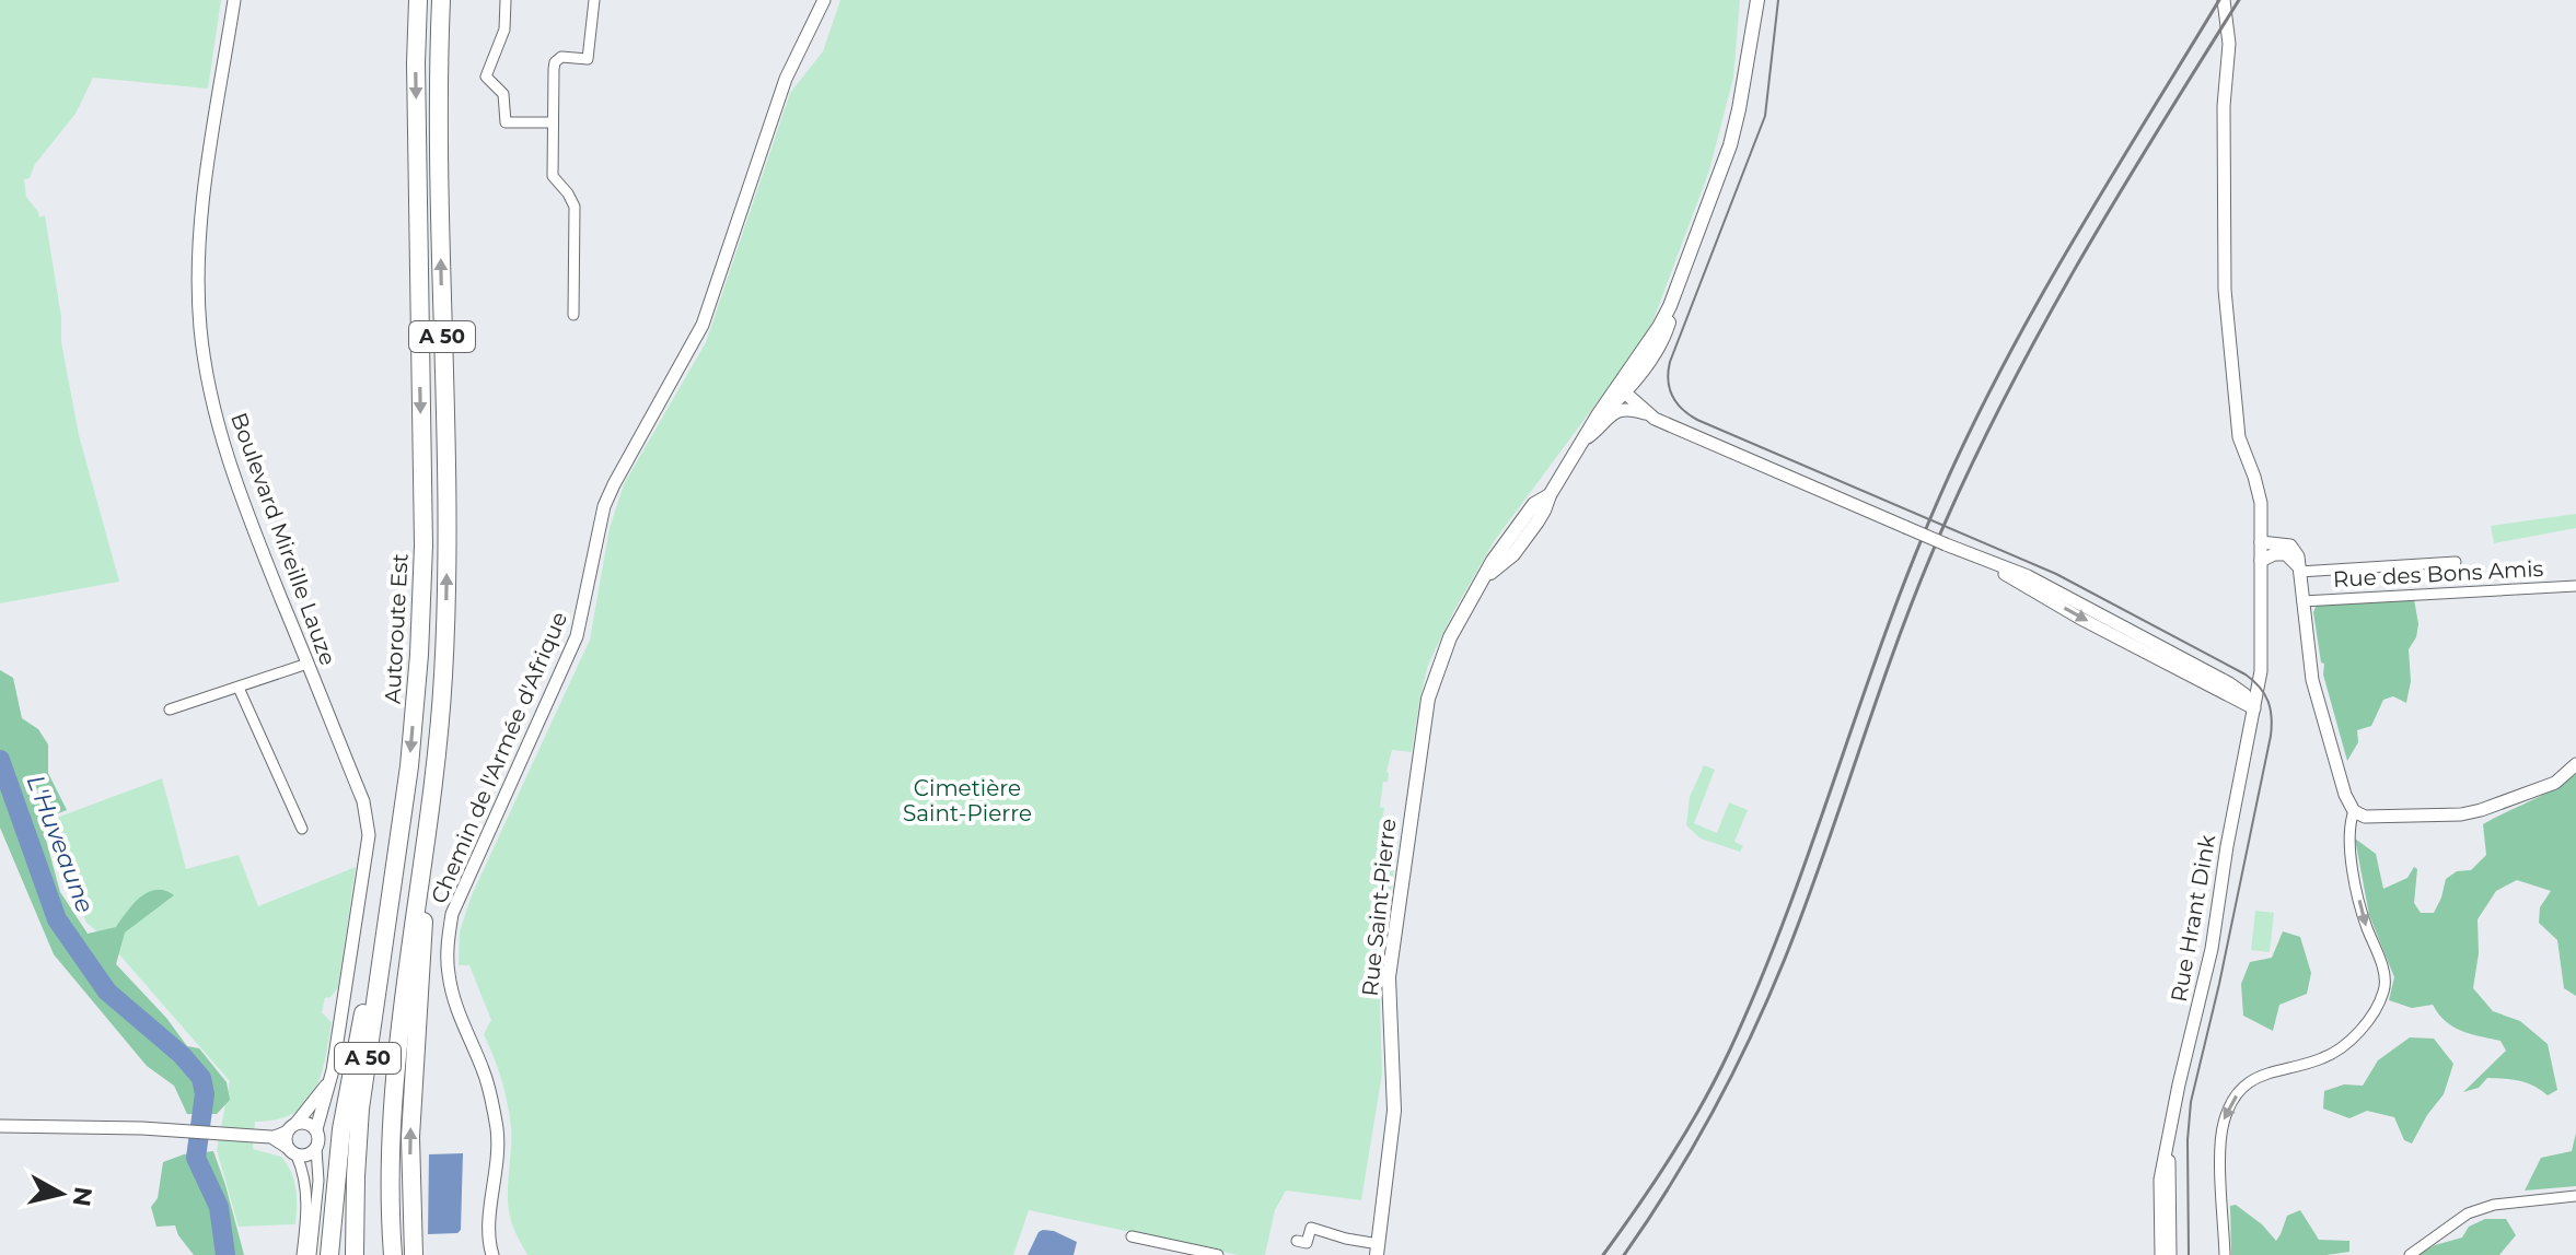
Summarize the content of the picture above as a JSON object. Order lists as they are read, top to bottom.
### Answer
{
  "streets": {
    "highway": ["A 50", "Autoroute Est"],
    "main road": ["Rue Saint-Pierre"],
    "street": [
      "Boulevard Mireille Lauze",
      "Rue des Bons Amis",
      "Chemin de l'Armée d'Afrique",
      "Rue Hrant Dink"
    ]
  },
  "water": ["L'Huveaune"],
  "parks": ["Cimetière Saint-Pierre"],
  "north": "right"
}
